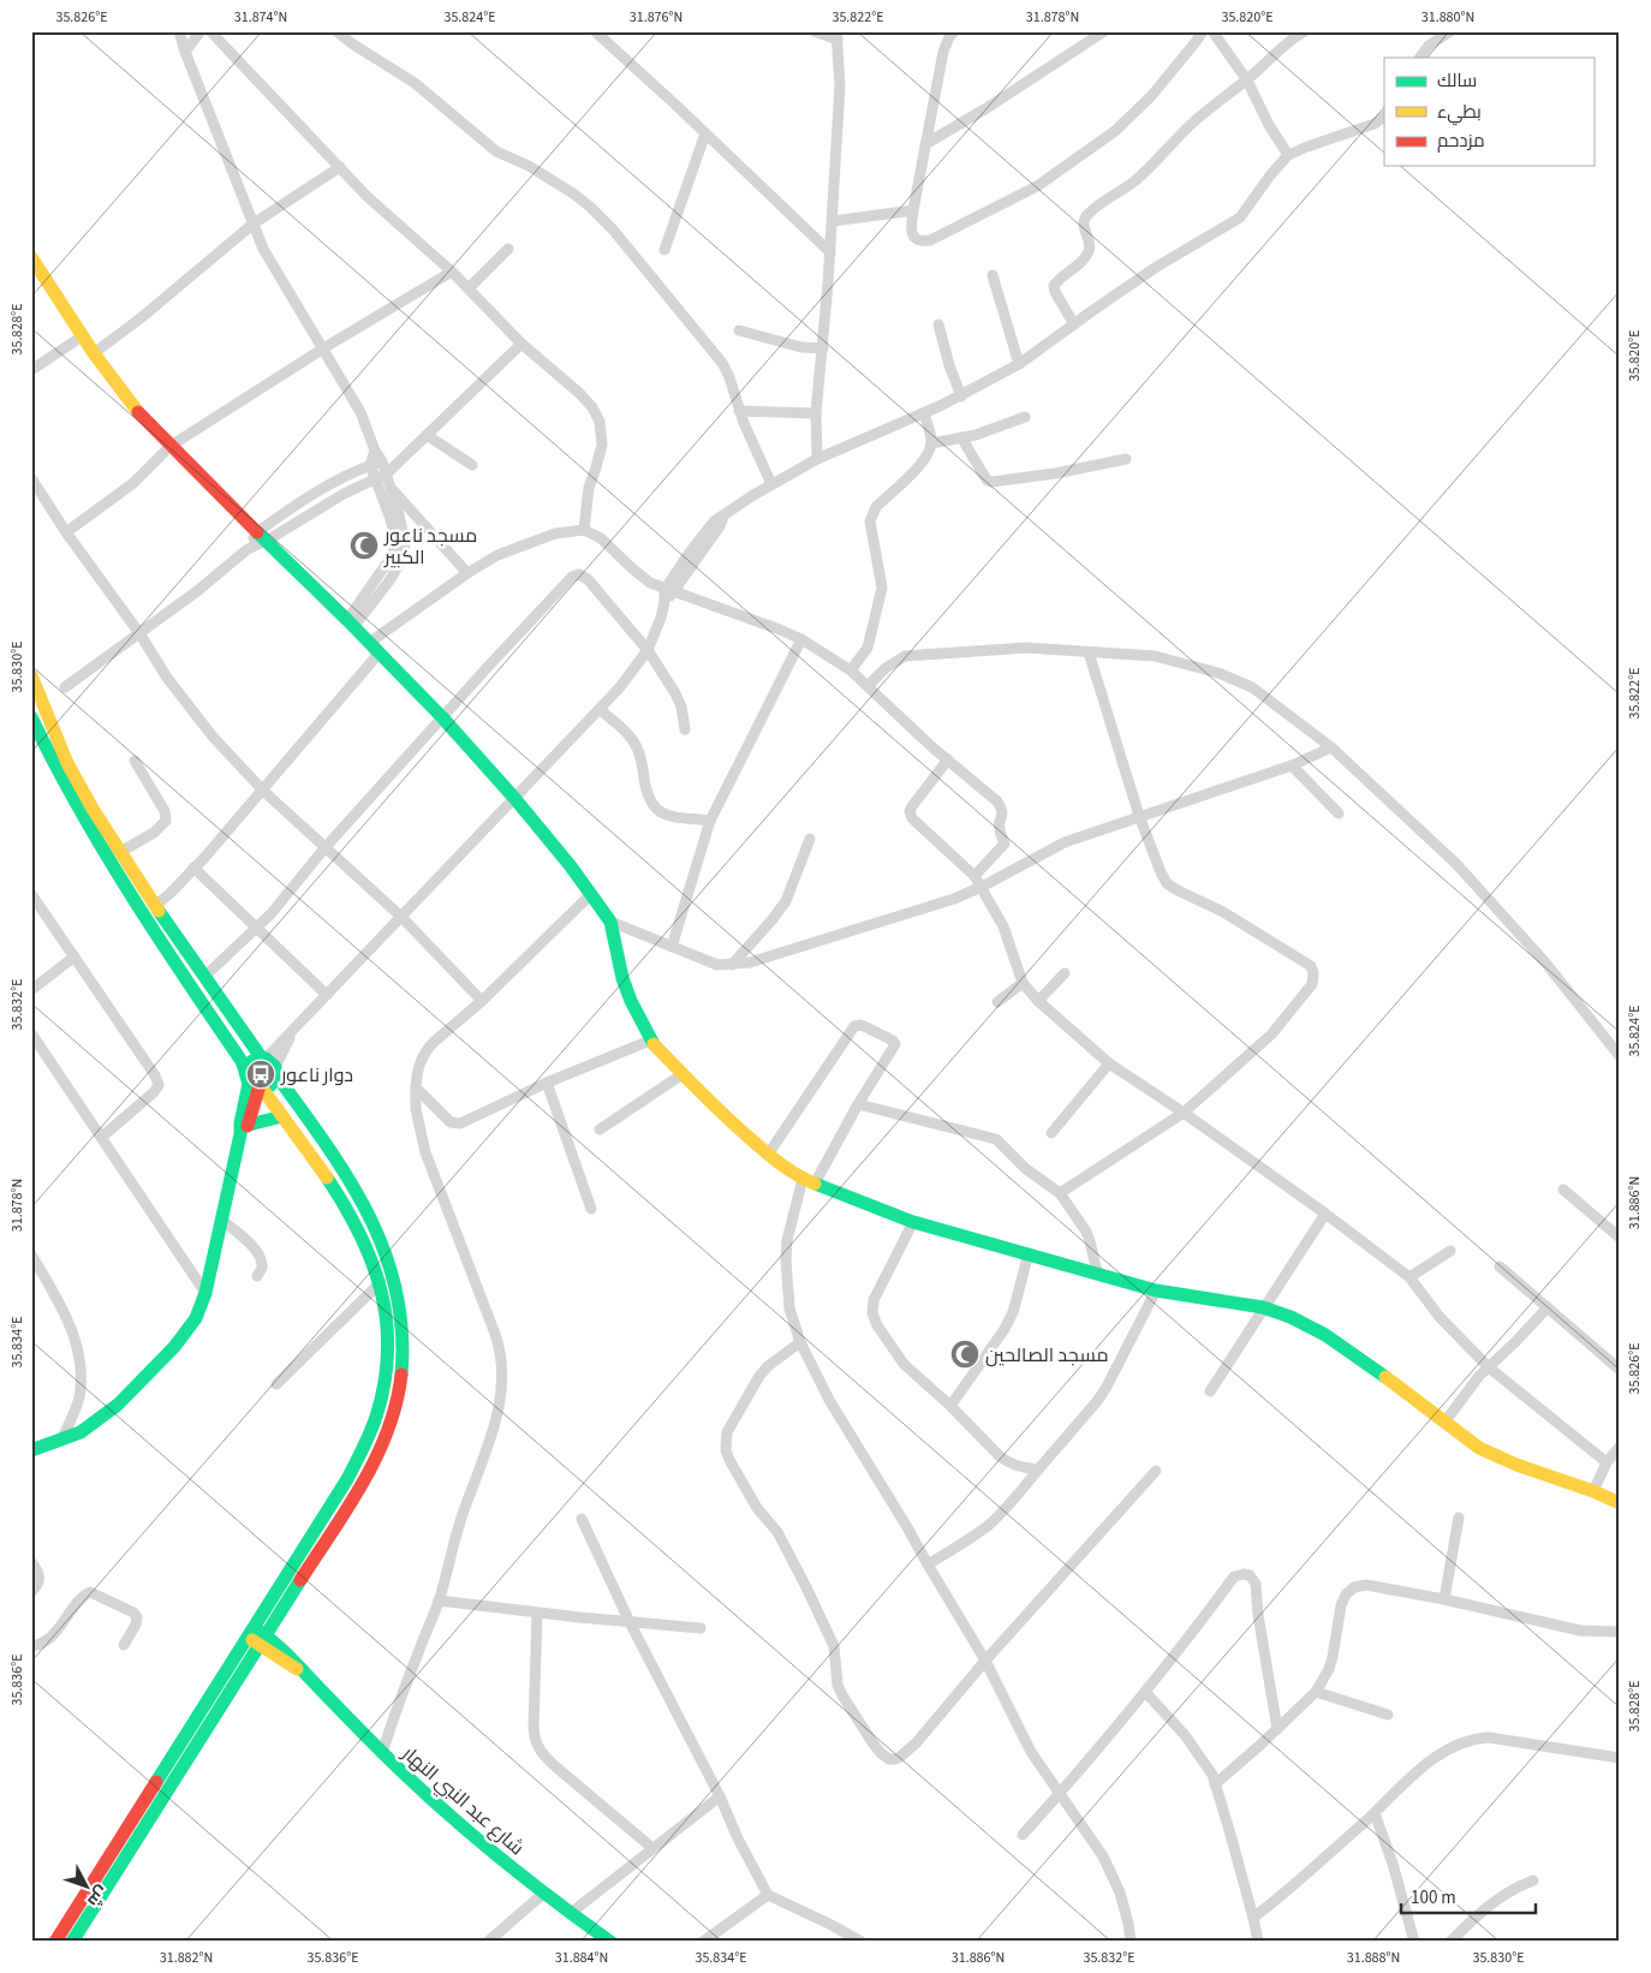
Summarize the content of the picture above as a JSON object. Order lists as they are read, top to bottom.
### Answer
{
  "streets": {
    "street": ["شارع عبد النبي النهار"]
  },
  "places": {
    "mosque": ["مسجد ناعور الكبير", "مسجد الصالحين"],
    "bus stop": ["دوار ناعور"]
  },
  "legend": ["سالك", "بطيء", "مزدحم"],
  "scale_bar": "100 m",
  "north": "bottom right",
  "coordinates": [
    "35.826°E",
    "31.874°N",
    "35.824°E",
    "31.876°N",
    "35.822°E",
    "31.878°N",
    "35.820°E",
    "31.880°N",
    "35.828°E",
    "35.830°E",
    "35.832°E",
    "31.886°N",
    "35.834°E",
    "35.836°E",
    "31.882°N",
    "31.884°N",
    "31.888°N"
  ]
}
